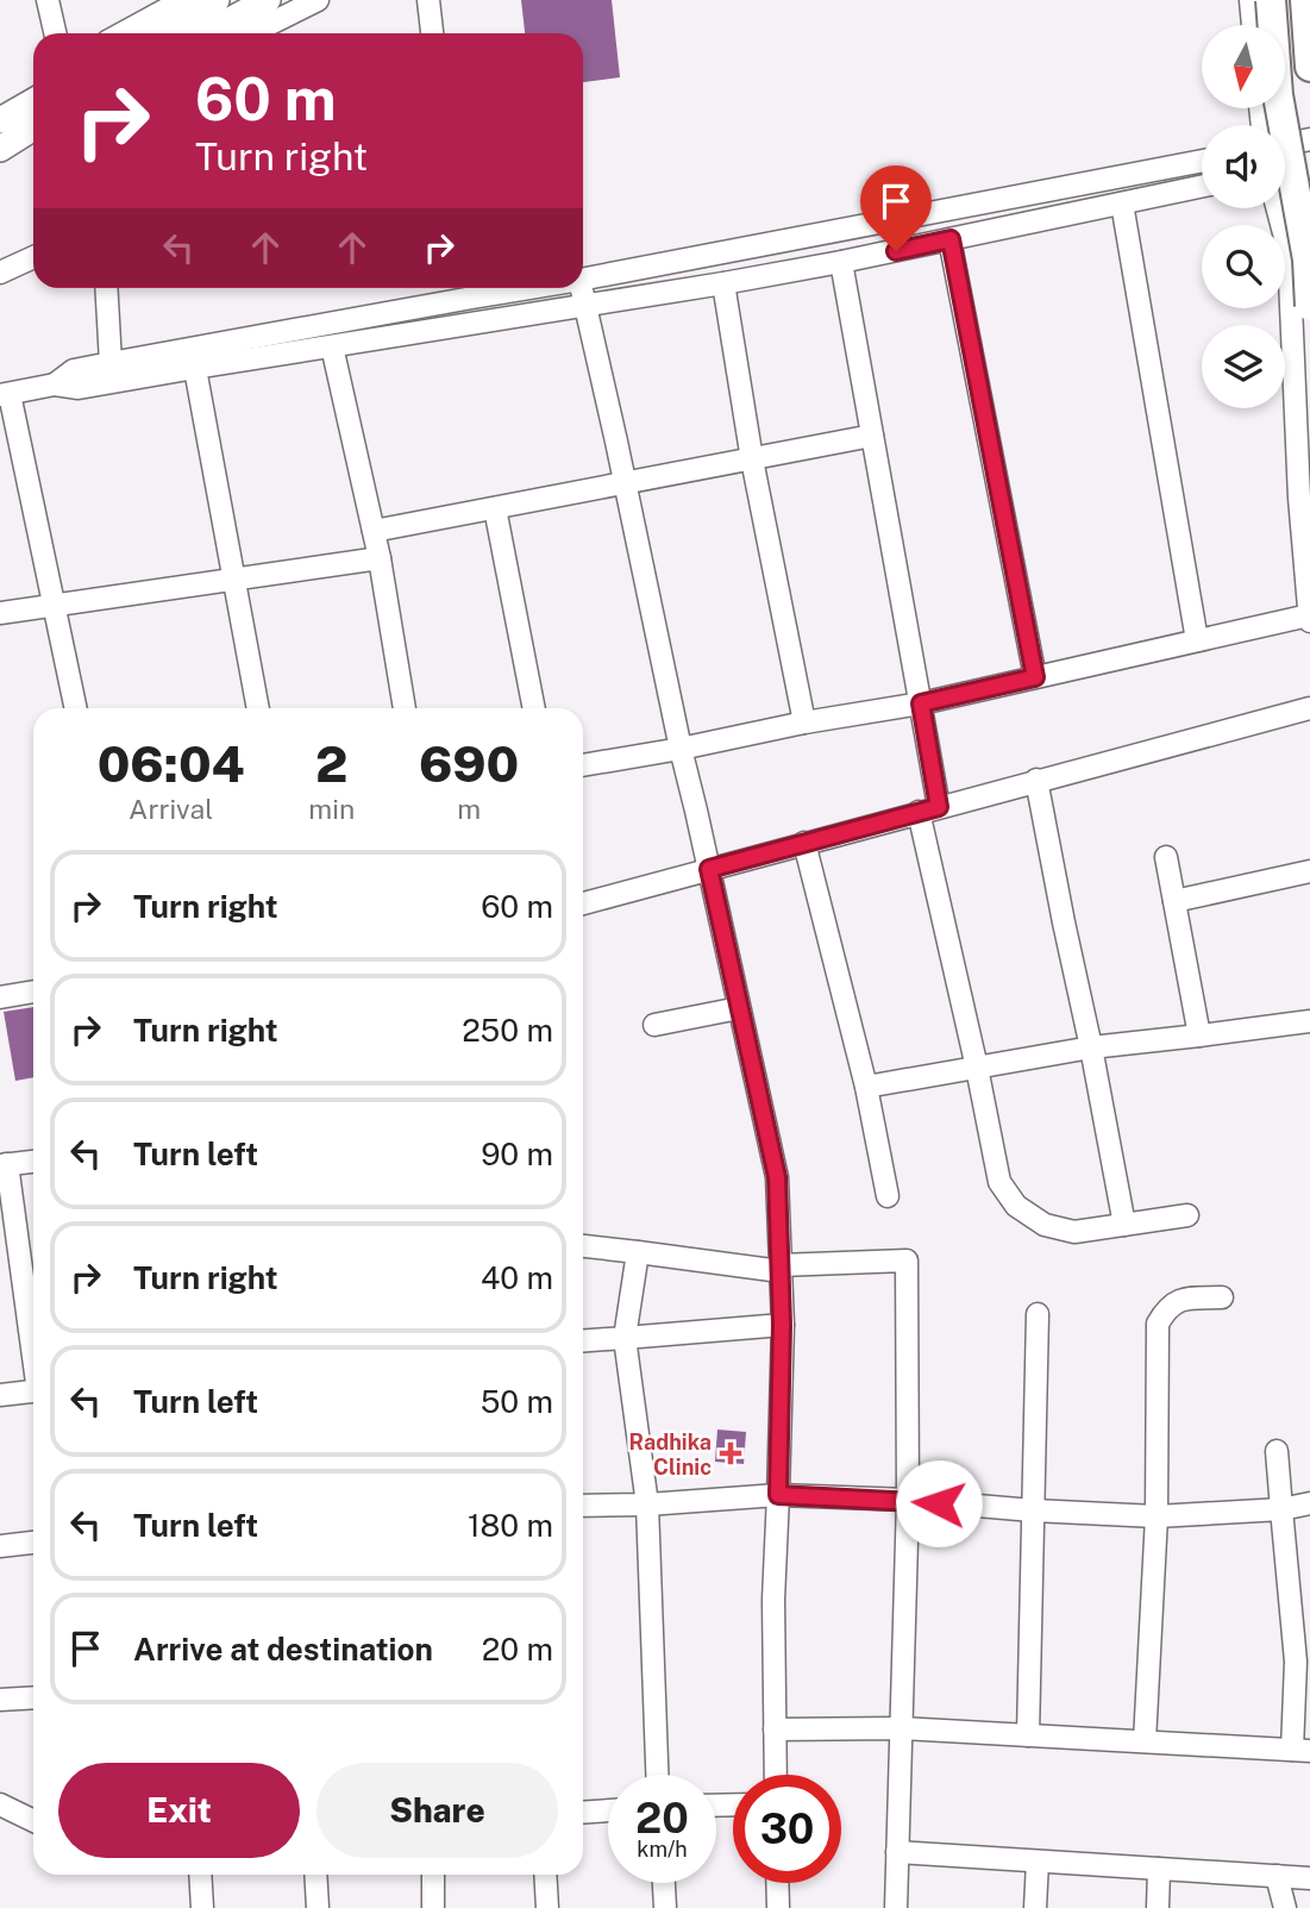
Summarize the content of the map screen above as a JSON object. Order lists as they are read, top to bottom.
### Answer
{
  "places": {
    "health": ["Radhika Clinic"]
  },
  "north": "bottom",
  "page": {
    "turn": ["60 m", "Turn right"],
    "eta": [
      "06:04",
      "Arrival",
      "2",
      "min",
      "690",
      "m"
    ],
    "list": [
      {
        "name": "Turn right",
        "value": "60 m"
      },
      {
        "name": "Turn right",
        "value": "250 m"
      },
      {
        "name": "Turn left",
        "value": "90 m"
      },
      {
        "name": "Turn right",
        "value": "40 m"
      },
      {
        "name": "Turn left",
        "value": "50 m"
      },
      {
        "name": "Turn left",
        "value": "180 m"
      },
      {
        "name": "Arrive at destination",
        "value": "20 m"
      }
    ],
    "buttons": ["Exit", "Share"],
    "speed": "20 km/h",
    "limit": "30"
  }
}
